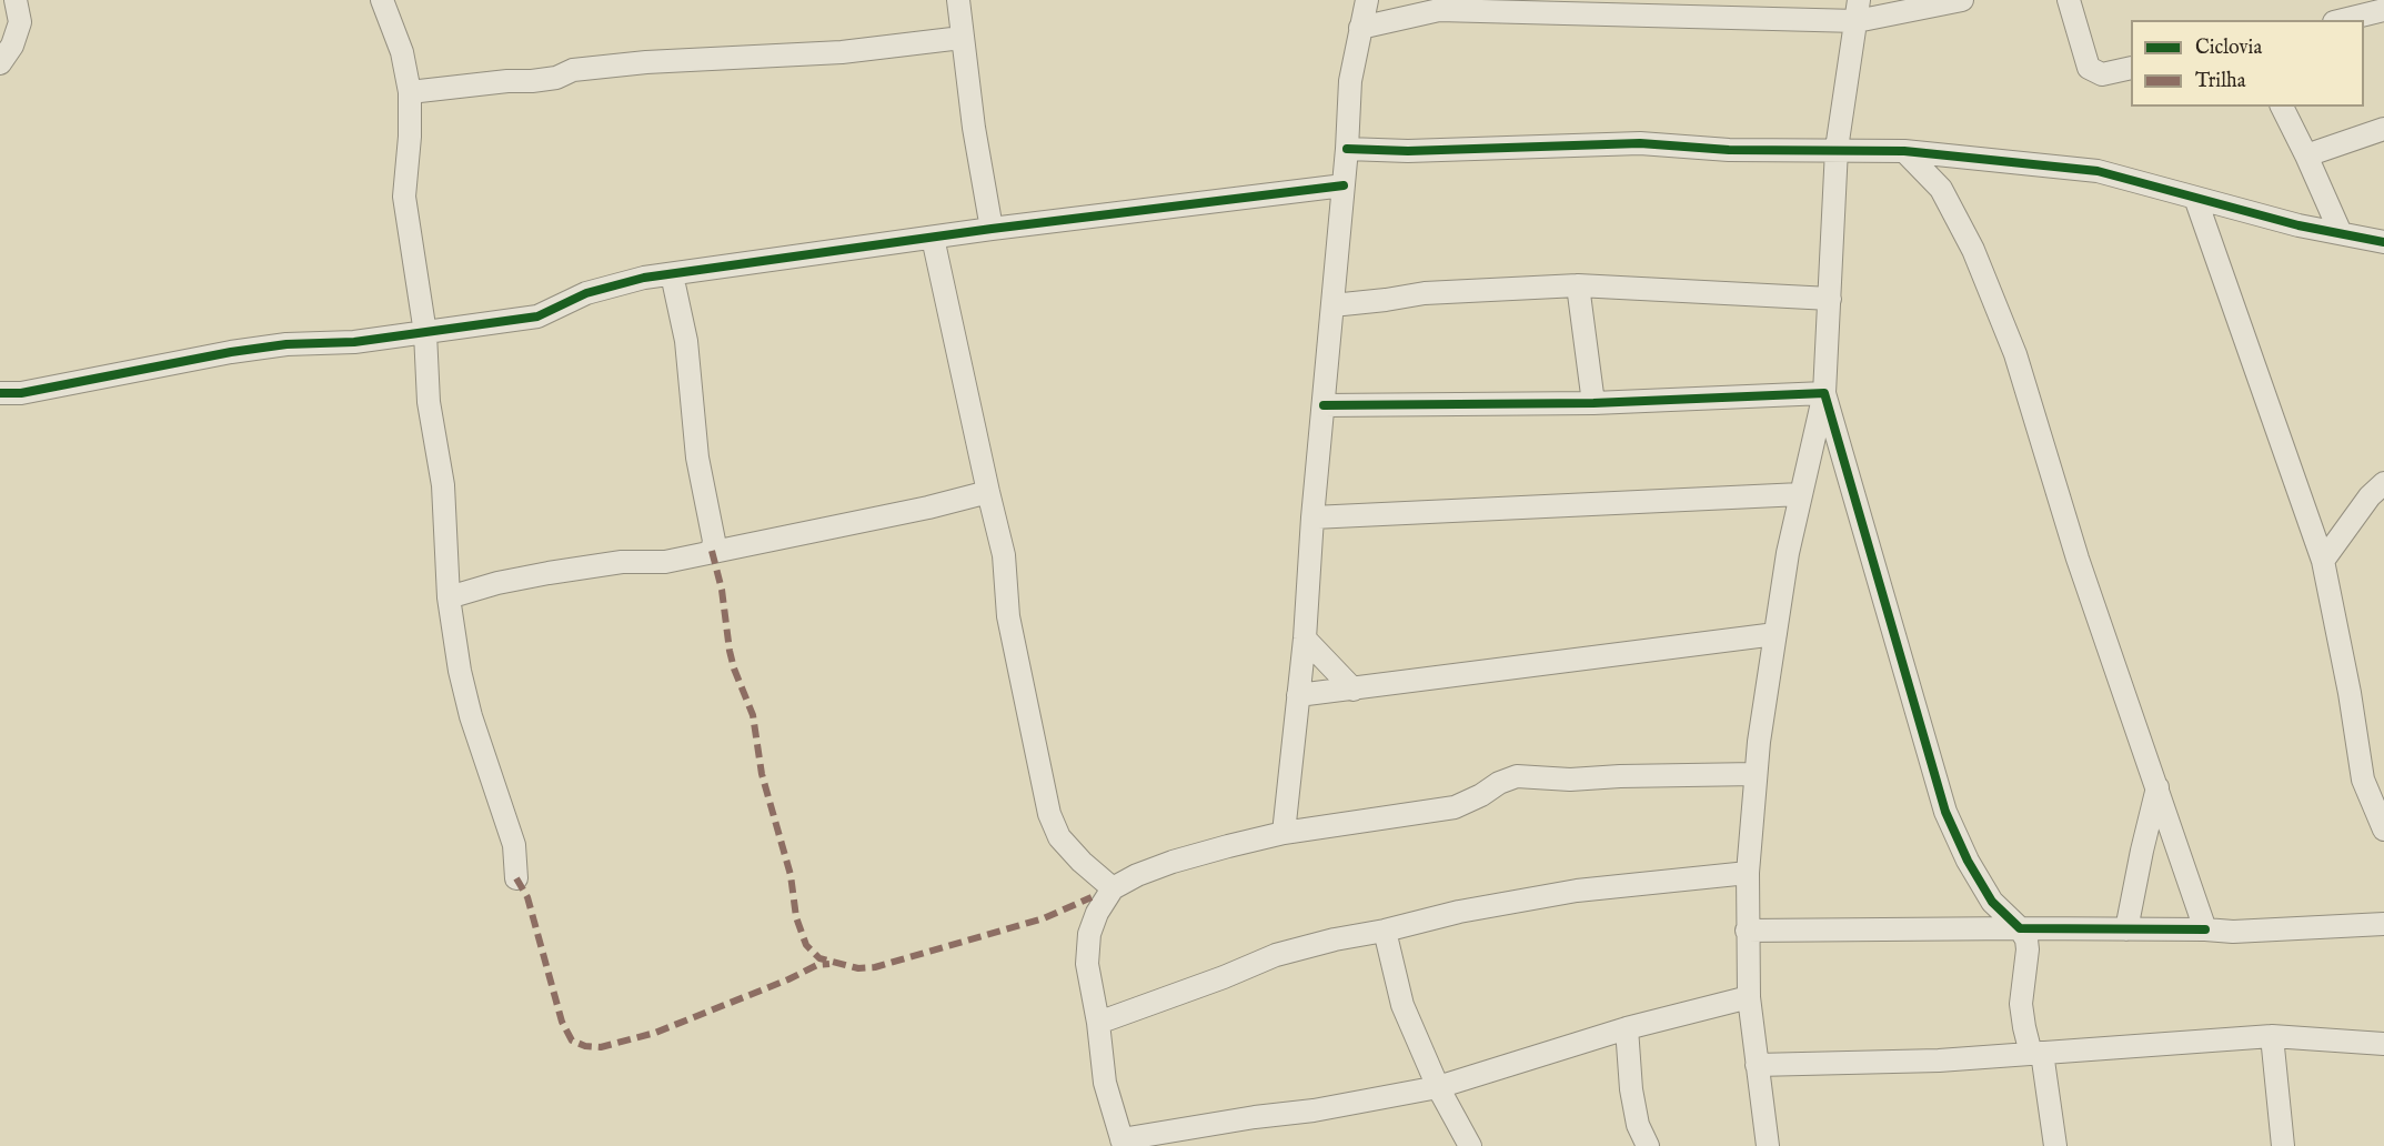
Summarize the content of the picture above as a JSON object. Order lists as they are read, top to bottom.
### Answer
{
  "legend": ["Ciclovia", "Trilha"]
}
